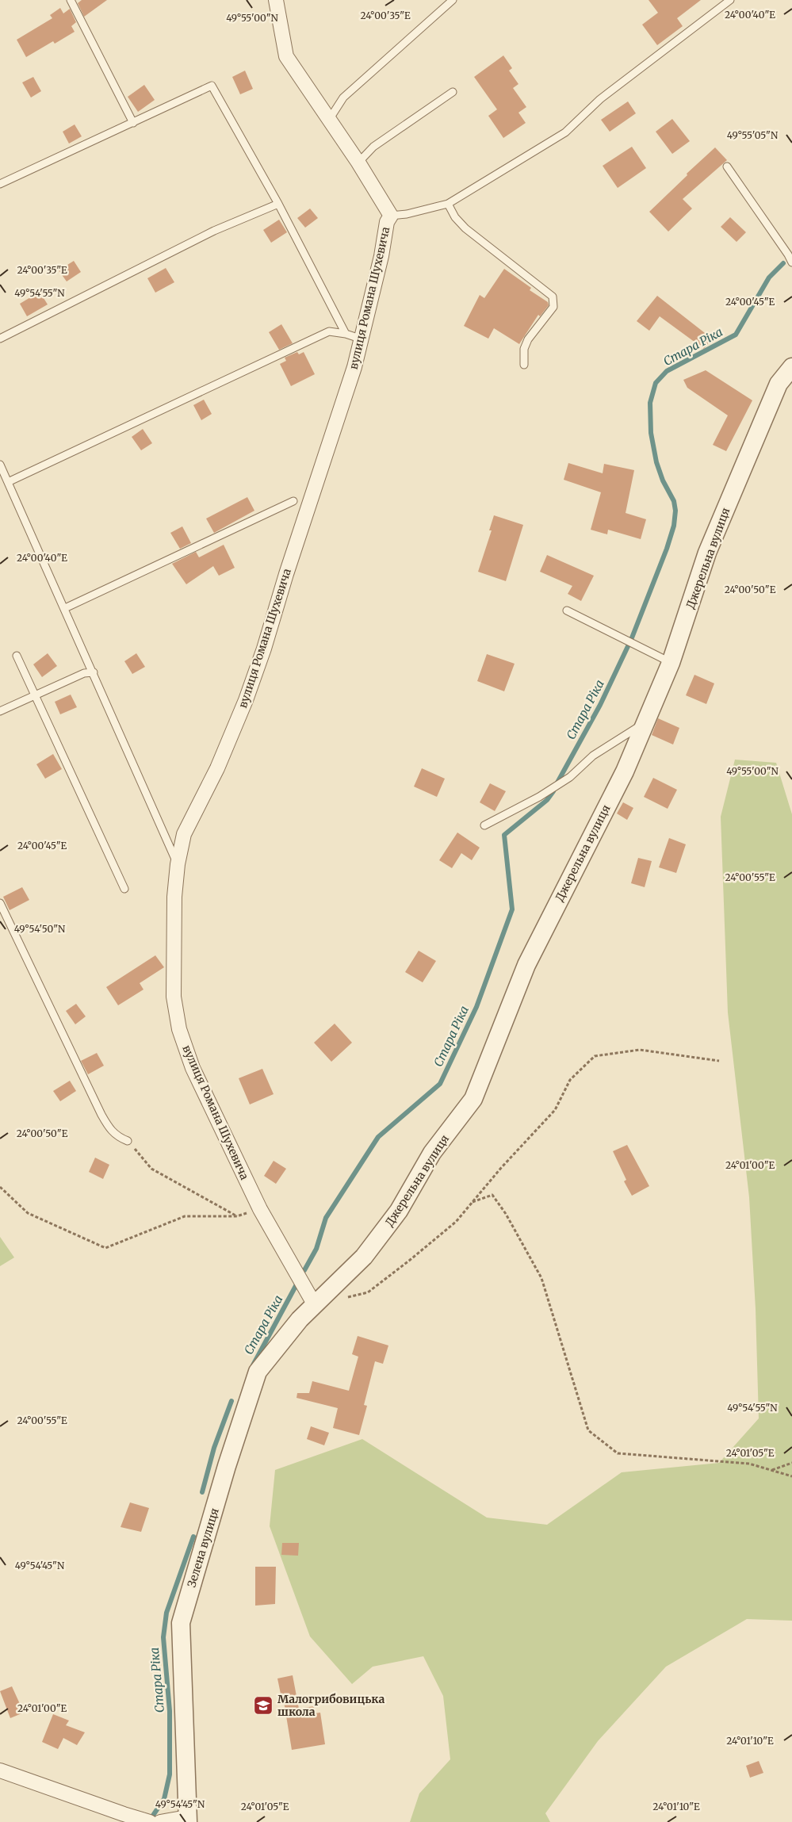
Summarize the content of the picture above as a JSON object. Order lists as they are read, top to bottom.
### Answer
{
  "streets": {
    "street": ["вулиця Романа Шухевича", "Джерельна вулиця", "Зелена вулиця"]
  },
  "crossings": [
    ["вулиця Романа Шухевича", "Джерельна вулиця"],
    ["вулиця Романа Шухевича", "Зелена вулиця"],
    ["Джерельна вулиця", "Зелена вулиця"]
  ],
  "water": ["Стара Ріка"],
  "places": {
    "school or university": ["Малогрибовицька школа"]
  },
  "coordinates": [
    "24°00'40\"E",
    "24°00'35\"E",
    "49°55'00\"N",
    "49°55'05\"N",
    "49°54'55\"N",
    "24°00'45\"E",
    "24°00'50\"E",
    "24°00'55\"E",
    "49°54'50\"N",
    "24°01'00\"E",
    "24°01'05\"E",
    "49°54'45\"N",
    "24°01'10\"E"
  ]
}
